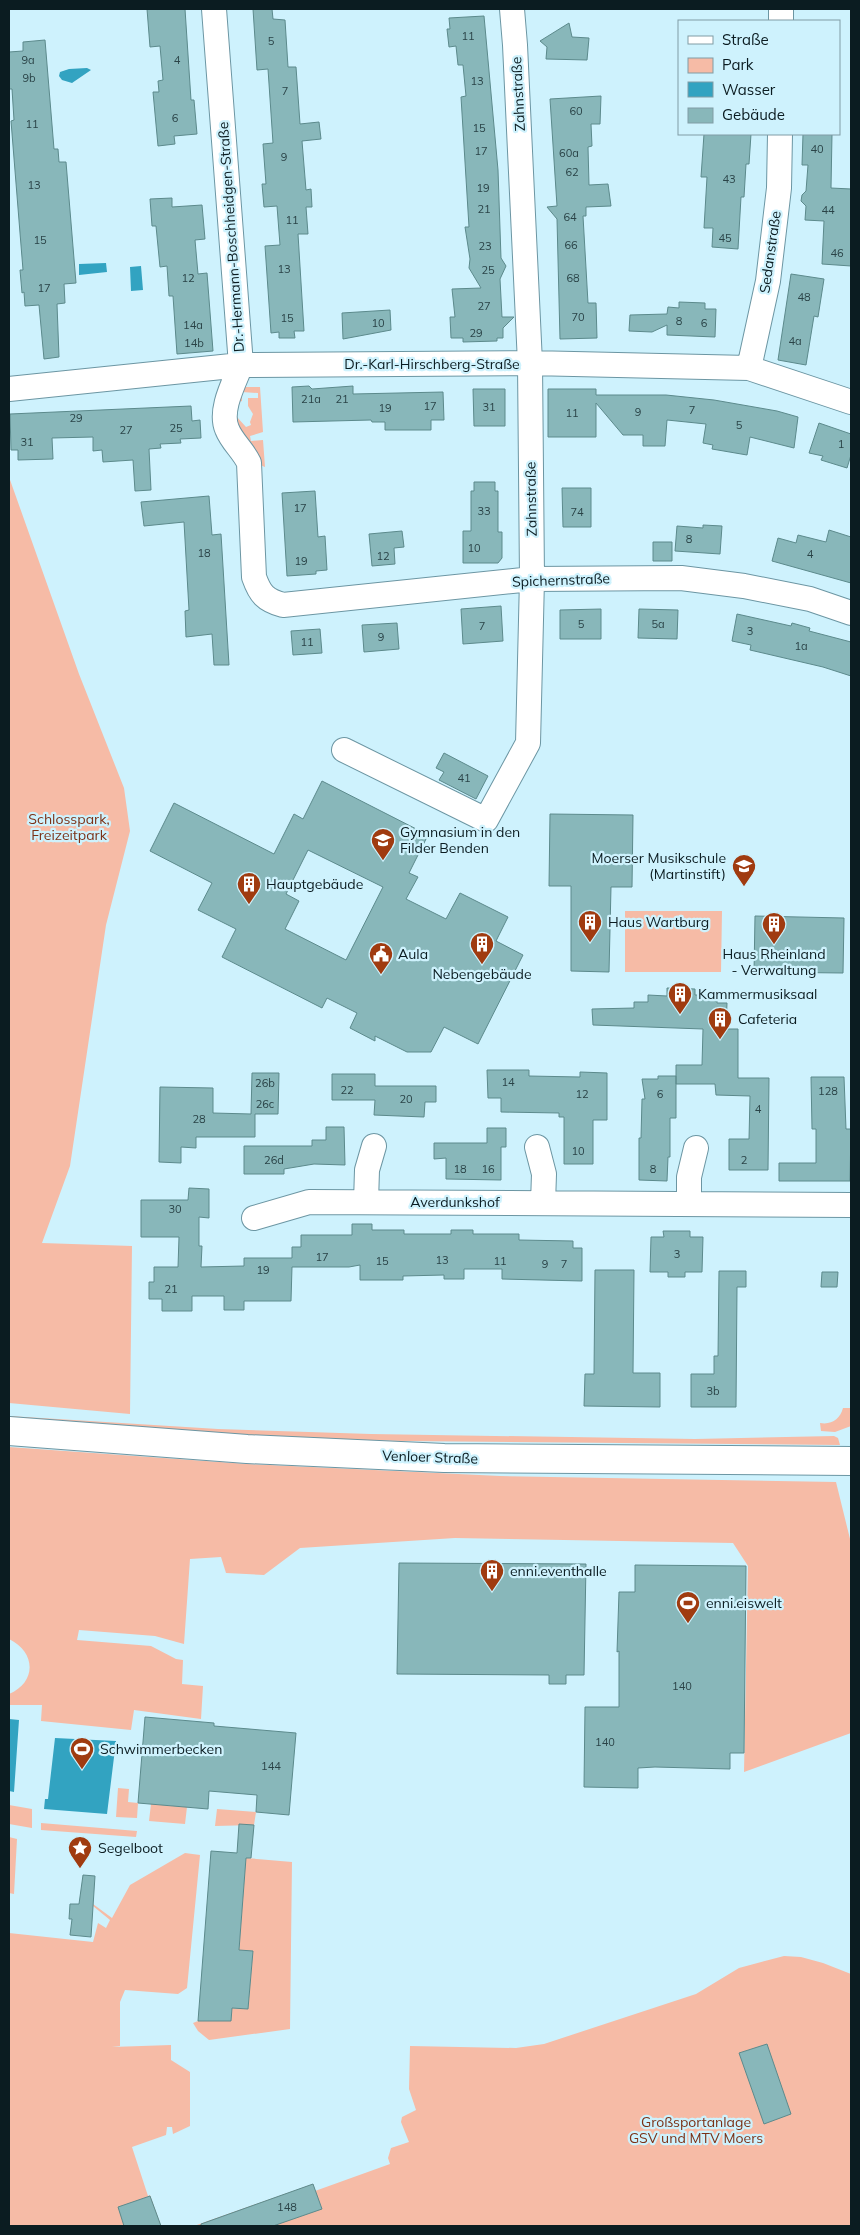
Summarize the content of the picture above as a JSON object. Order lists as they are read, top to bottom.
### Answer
{
  "streets": {
    "main road": ["Venloer Straße"],
    "street": [
      "Zahnstraße",
      "Dr.-Hermann-Boschheidgen-Straße",
      "Sedanstraße",
      "Dr.-Karl-Hirschberg-Straße",
      "Spichernstraße",
      "Averdunkshof"
    ]
  },
  "crossings": [
    ["Zahnstraße", "Dr.-Karl-Hirschberg-Straße"],
    ["Zahnstraße", "Spichernstraße"],
    ["Dr.-Hermann-Boschheidgen-Straße", "Dr.-Karl-Hirschberg-Straße"],
    ["Dr.-Hermann-Boschheidgen-Straße", "Spichernstraße"],
    ["Sedanstraße", "Dr.-Karl-Hirschberg-Straße"]
  ],
  "parks": ["Schlosspark, Freizeitpark", "Großsportanlage GSV und MTV Moers"],
  "places": {
    "school or university": ["Gymnasium in den Filder Benden", "Moerser Musikschule (Martinstift)"],
    "building": [
      "Hauptgebäude",
      "Haus Wartburg",
      "Haus Rheinland - Verwaltung",
      "Nebengebäude",
      "Kammermusiksaal",
      "Cafeteria",
      "enni.eventhalle"
    ],
    "public building": ["Aula"],
    "sports": ["enni.eiswelt", "Schwimmerbecken"],
    "place": ["Segelboot"]
  },
  "house_numbers": [
    "11",
    "5",
    "9a",
    "4",
    "9b",
    "13",
    "7",
    "60",
    "6",
    "11",
    "15",
    "40",
    "17",
    "60a",
    "9",
    "62",
    "43",
    "13",
    "19",
    "21",
    "44",
    "64",
    "11",
    "45",
    "15",
    "66",
    "23",
    "46",
    "13",
    "25",
    "12",
    "68",
    "17",
    "48",
    "27",
    "70",
    "15",
    "8",
    "10",
    "6",
    "14a",
    "29",
    "4a",
    "14b",
    "21a",
    "21",
    "17",
    "31",
    "19",
    "7",
    "9",
    "11",
    "29",
    "5",
    "25",
    "27",
    "31",
    "1",
    "17",
    "33",
    "74",
    "8",
    "10",
    "18",
    "4",
    "12",
    "19",
    "5",
    "5a",
    "7",
    "3",
    "9",
    "11",
    "1a",
    "41",
    "14",
    "26b",
    "22",
    "128",
    "12",
    "6",
    "20",
    "26c",
    "4",
    "28",
    "10",
    "26d",
    "2",
    "18",
    "16",
    "8",
    "30",
    "3",
    "17",
    "13",
    "15",
    "11",
    "9",
    "7",
    "19",
    "21",
    "3b",
    "140",
    "140",
    "144",
    "148"
  ],
  "legend": [
    "Straße",
    "Park",
    "Wasser",
    "Gebäude"
  ]
}
